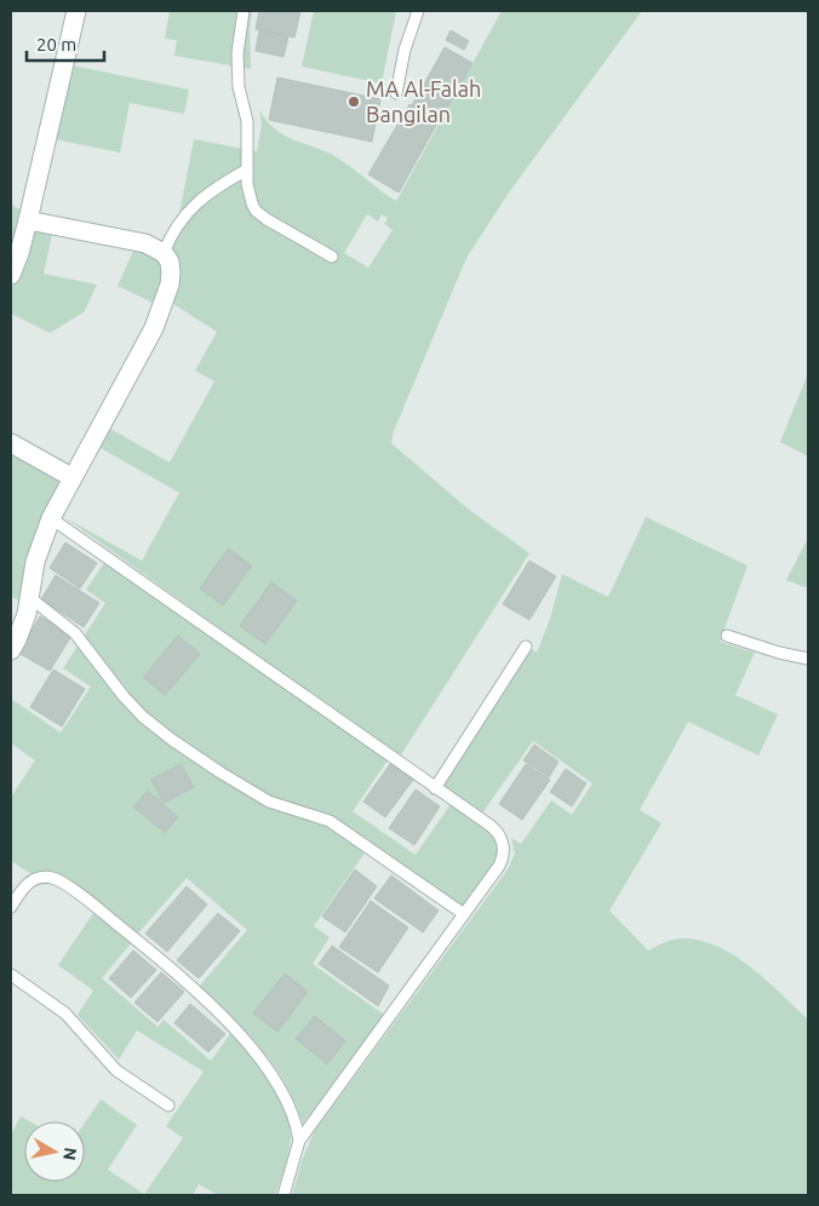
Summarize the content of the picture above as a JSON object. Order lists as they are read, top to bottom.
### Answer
{
  "places": ["MA Al-Falah Bangilan"],
  "scale_bar": "20 m",
  "north": "right"
}
